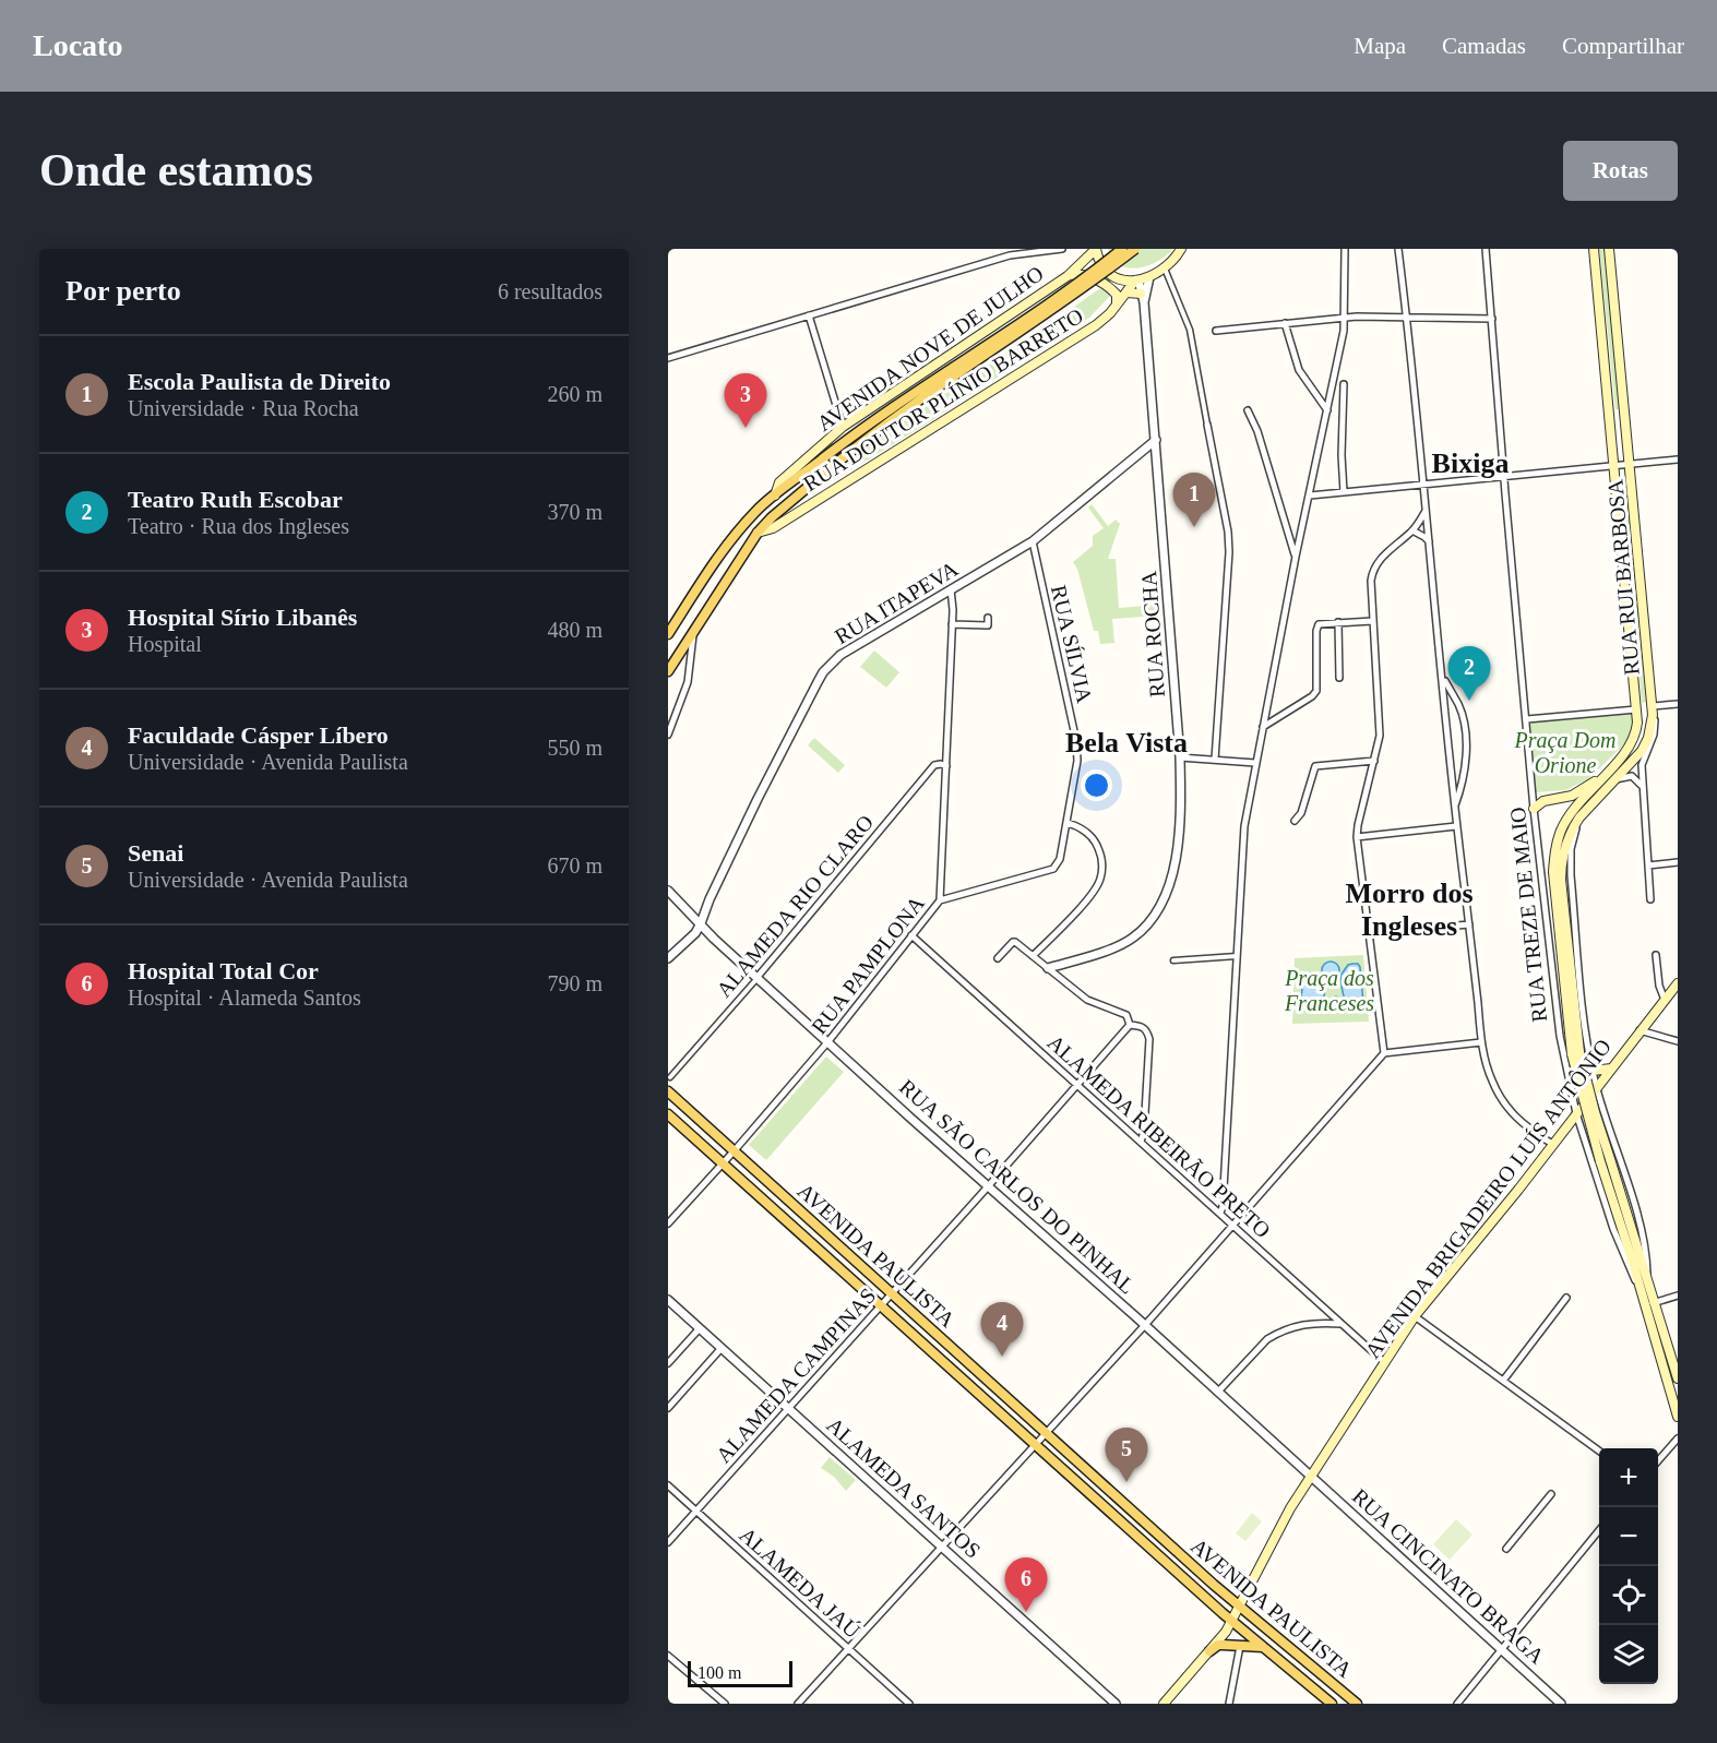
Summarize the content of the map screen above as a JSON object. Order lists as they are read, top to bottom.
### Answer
{
  "streets": {
    "main road": [
      "AVENIDA NOVE DE JULHO",
      "RUA DOUTOR PLÍNIO BARRETO",
      "RUA RUI BARBOSA",
      "RUA TREZE DE MAIO",
      "AVENIDA BRIGADEIRO LUÍS ANTÔNIO",
      "AVENIDA PAULISTA"
    ],
    "street": [
      "RUA ITAPEVA",
      "RUA ROCHA",
      "RUA SÍLVIA",
      "ALAMEDA RIO CLARO",
      "RUA PAMPLONA",
      "ALAMEDA RIBEIRÃO PRETO",
      "RUA SÃO CARLOS DO PINHAL",
      "ALAMEDA CAMPINAS",
      "ALAMEDA SANTOS",
      "RUA CINCINATO BRAGA",
      "ALAMEDA JAÚ"
    ]
  },
  "crossings": [
    ["RUA DOUTOR PLÍNIO BARRETO", "RUA ROCHA"],
    ["RUA ITAPEVA", "RUA ROCHA"],
    ["RUA ITAPEVA", "RUA SÍLVIA"],
    ["RUA ITAPEVA", "RUA PAMPLONA"],
    ["RUA ITAPEVA", "RUA SÃO CARLOS DO PINHAL"],
    ["RUA SÍLVIA", "RUA PAMPLONA"],
    ["ALAMEDA RIO CLARO", "RUA PAMPLONA"],
    ["ALAMEDA RIO CLARO", "RUA SÃO CARLOS DO PINHAL"],
    ["RUA TREZE DE MAIO", "AVENIDA BRIGADEIRO LUÍS ANTÔNIO"],
    ["RUA PAMPLONA", "ALAMEDA RIBEIRÃO PRETO"],
    ["RUA PAMPLONA", "RUA SÃO CARLOS DO PINHAL"],
    ["RUA PAMPLONA", "AVENIDA PAULISTA"],
    ["ALAMEDA RIBEIRÃO PRETO", "AVENIDA BRIGADEIRO LUÍS ANTÔNIO"],
    ["ALAMEDA RIBEIRÃO PRETO", "ALAMEDA CAMPINAS"],
    ["RUA SÃO CARLOS DO PINHAL", "AVENIDA BRIGADEIRO LUÍS ANTÔNIO"],
    ["RUA SÃO CARLOS DO PINHAL", "ALAMEDA CAMPINAS"],
    ["RUA SÃO CARLOS DO PINHAL", "RUA CINCINATO BRAGA"],
    ["AVENIDA BRIGADEIRO LUÍS ANTÔNIO", "AVENIDA PAULISTA"],
    ["AVENIDA BRIGADEIRO LUÍS ANTÔNIO", "RUA CINCINATO BRAGA"],
    ["AVENIDA PAULISTA", "ALAMEDA CAMPINAS"],
    ["ALAMEDA CAMPINAS", "ALAMEDA SANTOS"],
    ["ALAMEDA CAMPINAS", "ALAMEDA JAÚ"]
  ],
  "districts": ["Bixiga", "Bela Vista", "Morro dos Ingleses"],
  "parks": ["Praça Dom Orione", "Praça dos Franceses"],
  "scale_bar": "100 m",
  "page": {
    "header": "Locato",
    "nav": ["Mapa", "Camadas", "Compartilhar"],
    "buttons": "Rotas",
    "title": "Onde estamos",
    "heading": ["Por perto", "6 resultados"],
    "list": [
      {
        "mark": "1",
        "name": "Escola Paulista de Direito",
        "note": "Universidade · Rua Rocha",
        "value": "260 m"
      },
      {
        "mark": "2",
        "name": "Teatro Ruth Escobar",
        "note": "Teatro · Rua dos Ingleses",
        "value": "370 m"
      },
      {
        "mark": "3",
        "name": "Hospital Sírio Libanês",
        "note": "Hospital",
        "value": "480 m"
      },
      {
        "mark": "4",
        "name": "Faculdade Cásper Líbero",
        "note": "Universidade · Avenida Paulista",
        "value": "550 m"
      },
      {
        "mark": "5",
        "name": "Senai",
        "note": "Universidade · Avenida Paulista",
        "value": "670 m"
      },
      {
        "mark": "6",
        "name": "Hospital Total Cor",
        "note": "Hospital · Alameda Santos",
        "value": "790 m"
      }
    ],
    "pins": [
      "3",
      "1",
      "2",
      "4",
      "5",
      "6"
    ],
    "map_buttons": ["+", "−"],
    "scale": "100 m"
  }
}
